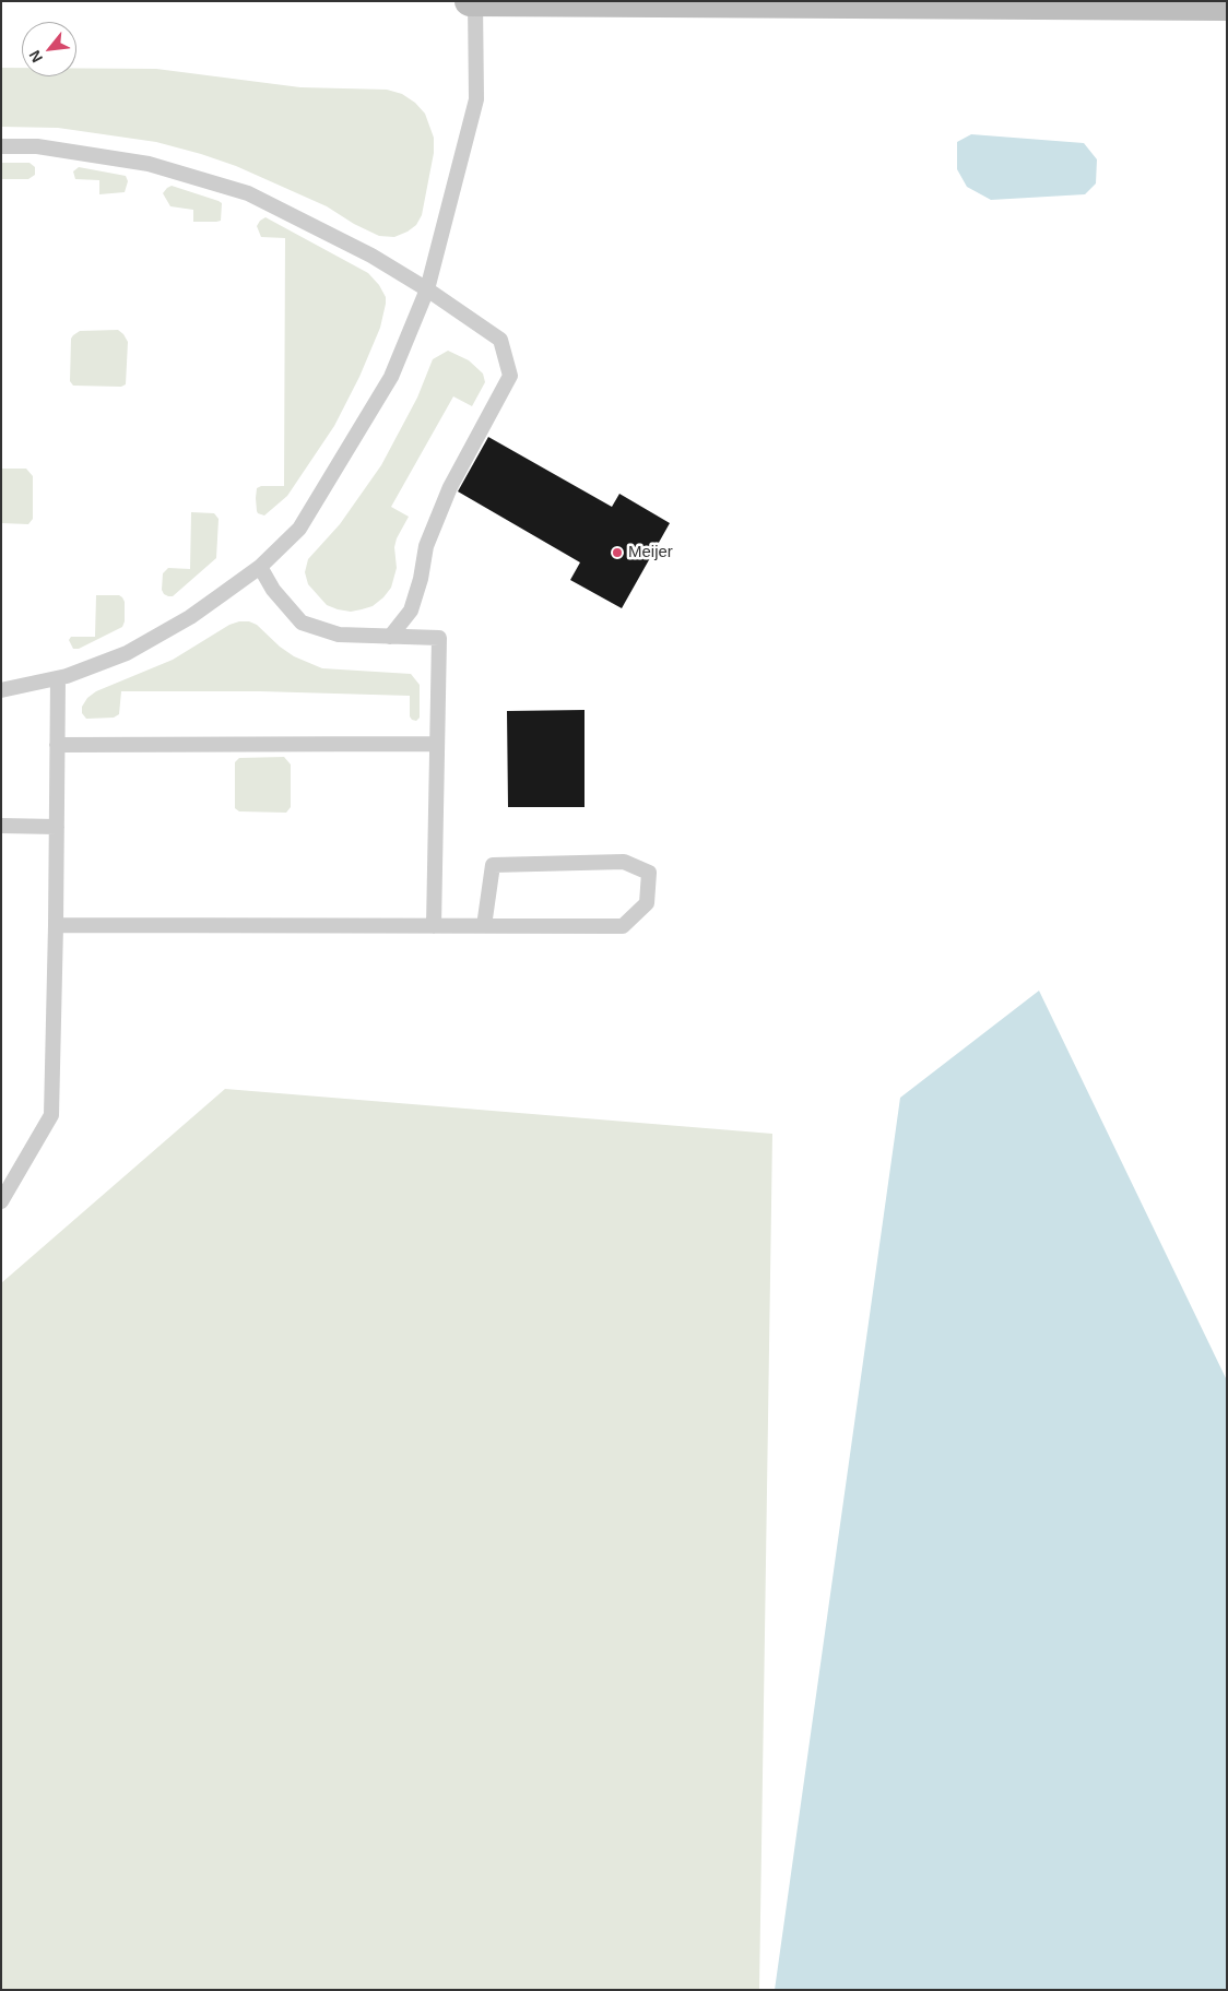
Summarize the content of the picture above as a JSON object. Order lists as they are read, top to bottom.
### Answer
{
  "places": ["Meijer"],
  "north": "bottom left"
}
